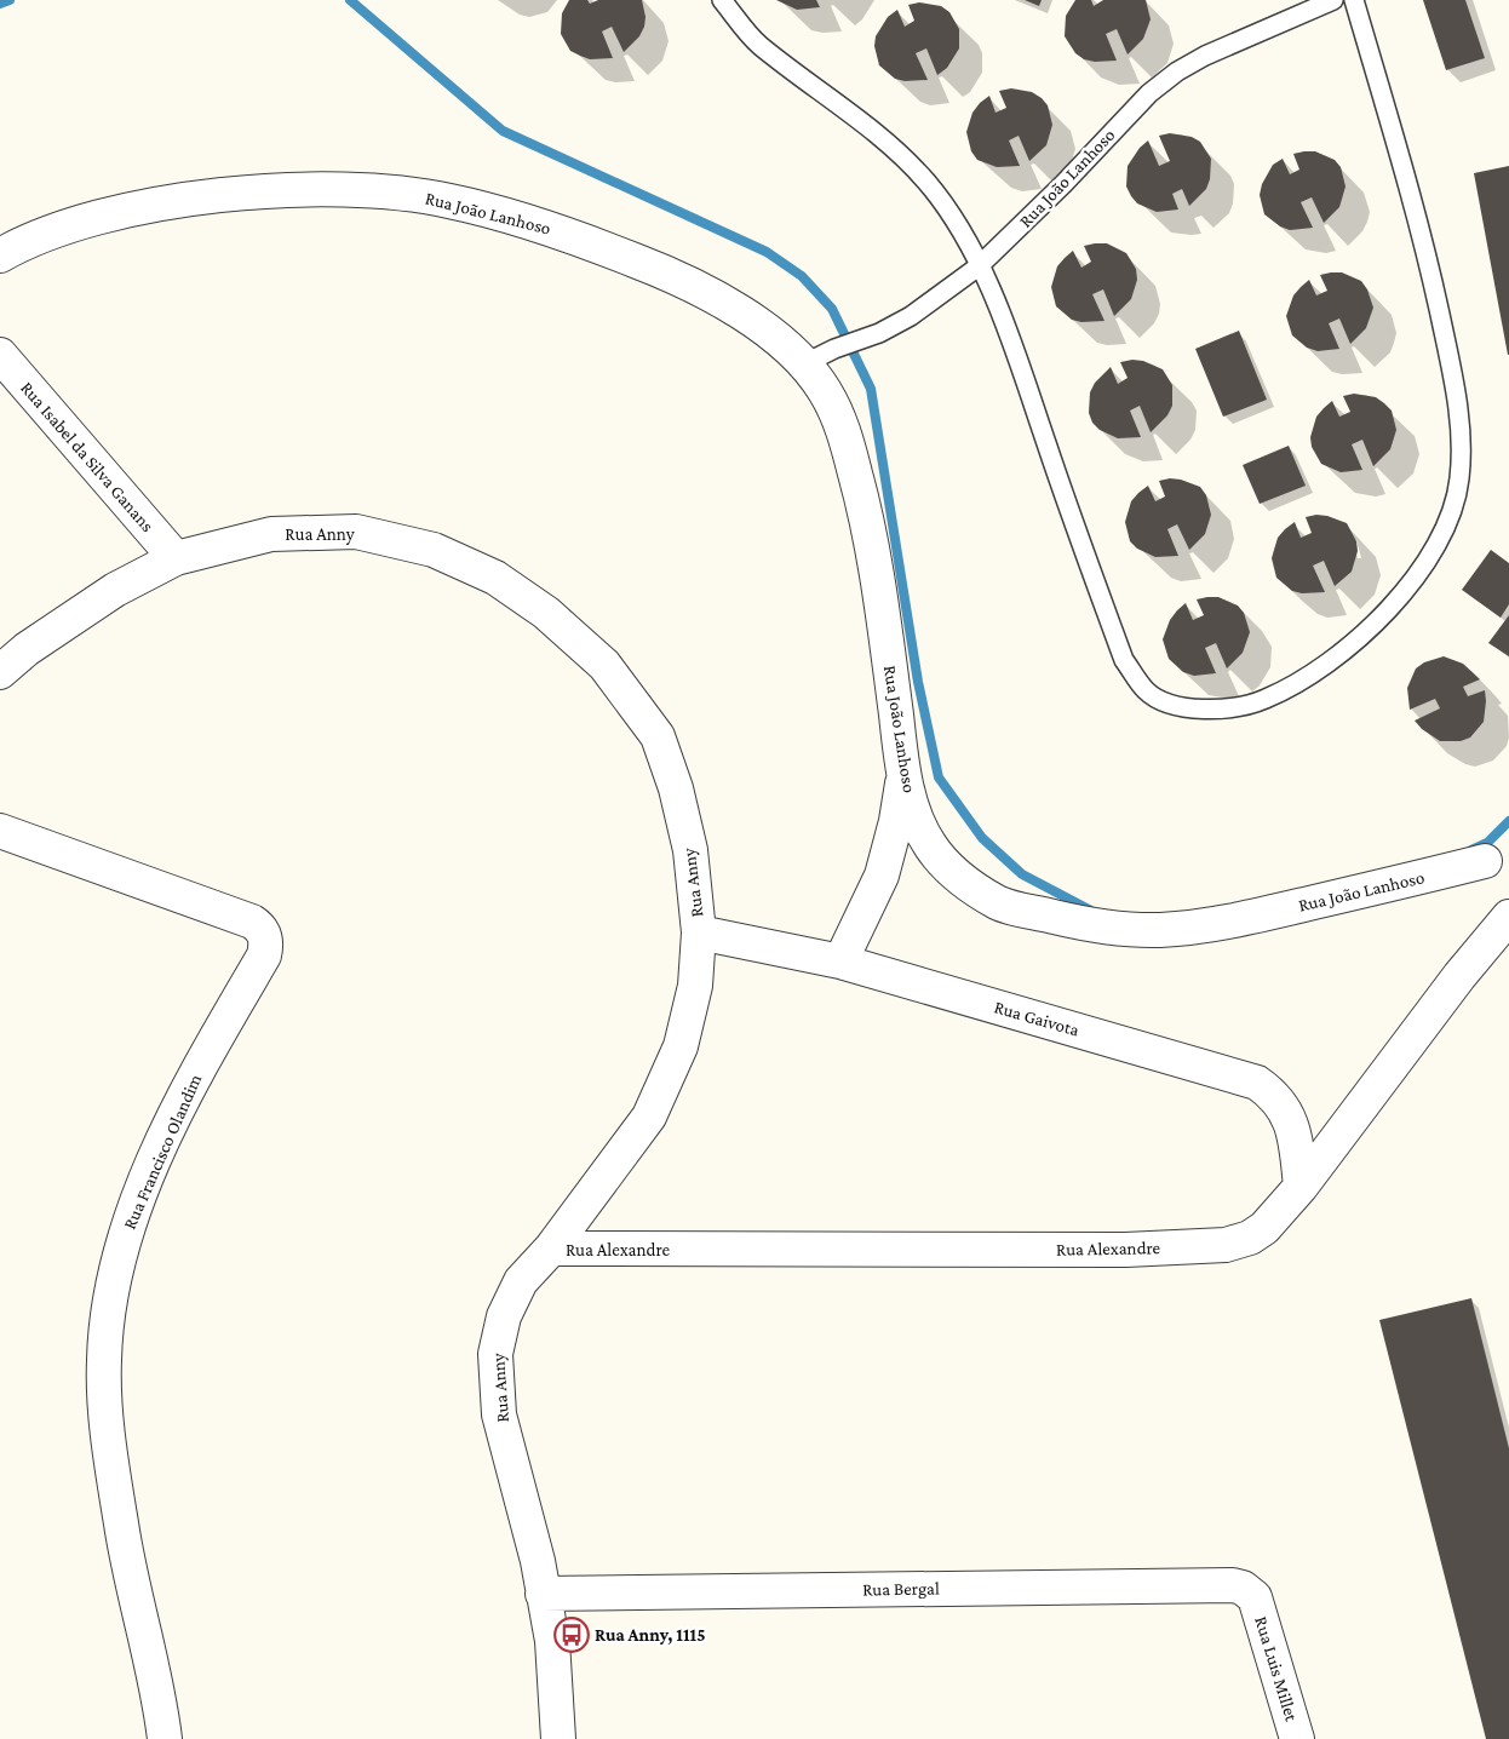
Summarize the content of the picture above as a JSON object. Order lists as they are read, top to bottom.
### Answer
{
  "streets": {
    "street": [
      "Rua João Lanhoso",
      "Rua Isabel da Silva Ganans",
      "Rua Anny",
      "Rua Gaivota",
      "Rua Francisco Olandim",
      "Rua Alexandre",
      "Rua Bergal",
      "Rua Luis Millet"
    ]
  },
  "crossings": [
    ["Rua Isabel da Silva Ganans", "Rua Anny"],
    ["Rua Anny", "Rua Gaivota"],
    ["Rua Anny", "Rua Alexandre"],
    ["Rua Anny", "Rua Bergal"],
    ["Rua Gaivota", "Rua Alexandre"],
    ["Rua Bergal", "Rua Luis Millet"]
  ],
  "places": {
    "bus stop": ["Rua Anny, 1115"]
  }
}
